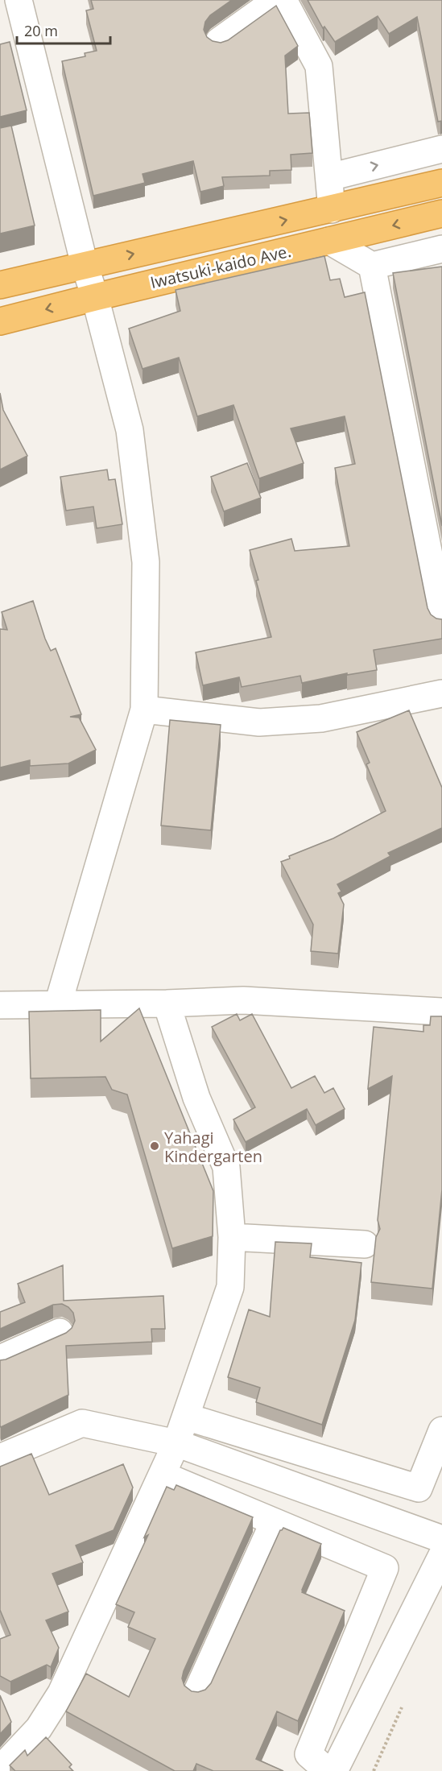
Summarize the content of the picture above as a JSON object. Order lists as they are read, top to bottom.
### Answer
{
  "streets": {
    "highway": ["Iwatsuki-kaido Ave."]
  },
  "places": ["Yahagi Kindergarten"],
  "scale_bar": "20 m"
}
